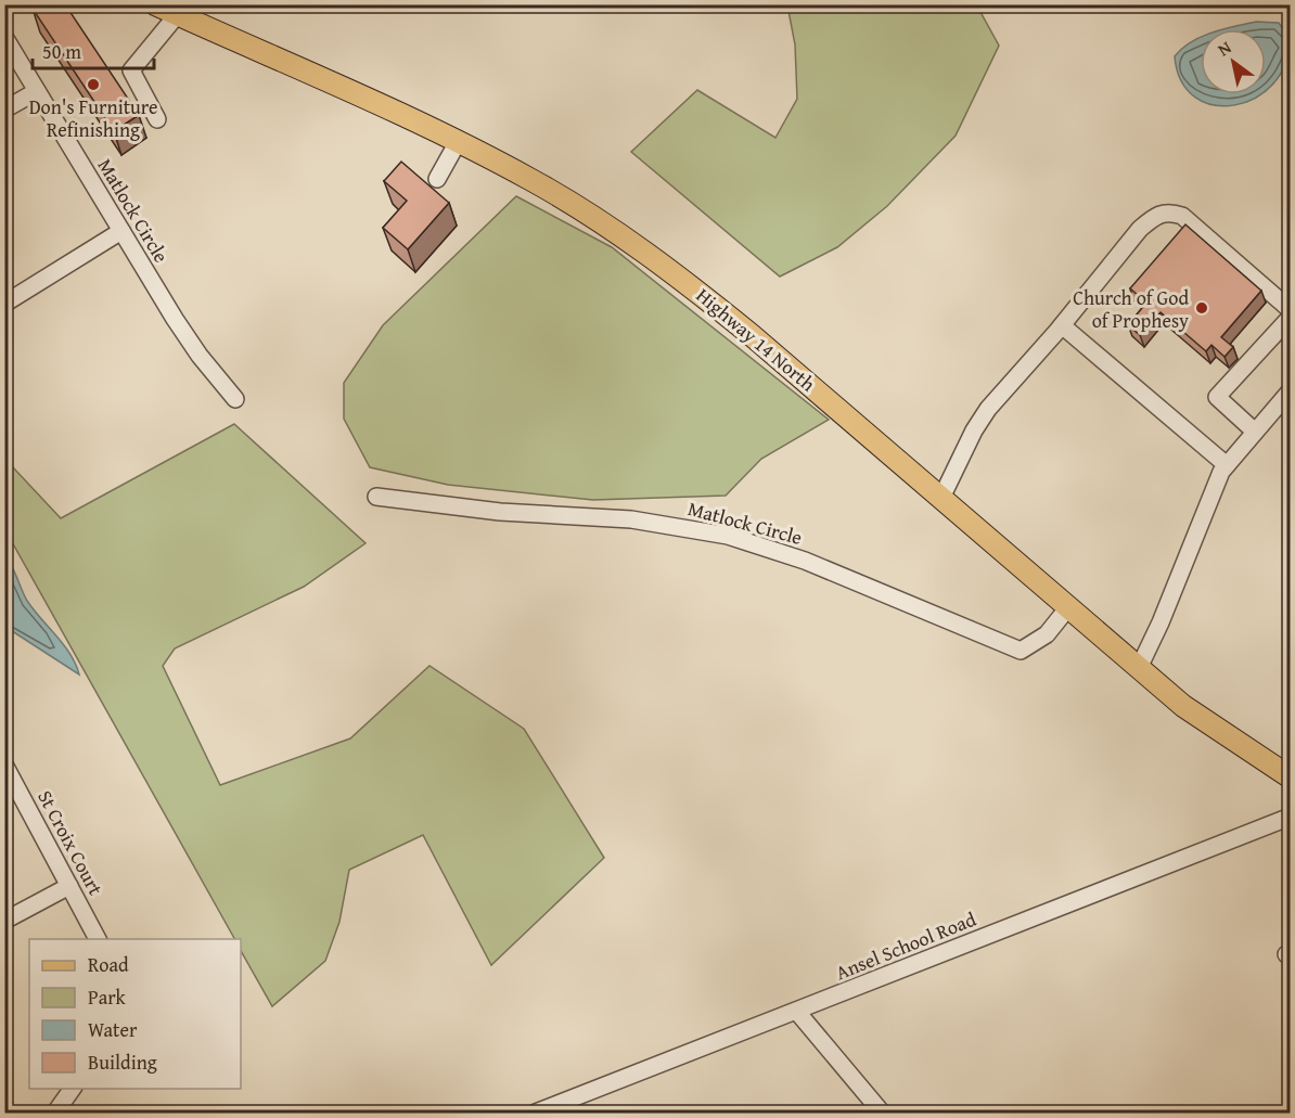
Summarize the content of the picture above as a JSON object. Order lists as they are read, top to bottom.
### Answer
{
  "streets": {
    "main road": ["Highway 14 North"],
    "street": ["Matlock Circle", "St Croix Court", "Ansel School Road"]
  },
  "crossings": [
    ["Matlock Circle", "Highway 14 North"]
  ],
  "places": ["Don's Furniture Refinishing", "Church of God of Prophesy"],
  "legend": [
    "Road",
    "Park",
    "Water",
    "Building"
  ],
  "scale_bar": "50 m",
  "north": "top left"
}
